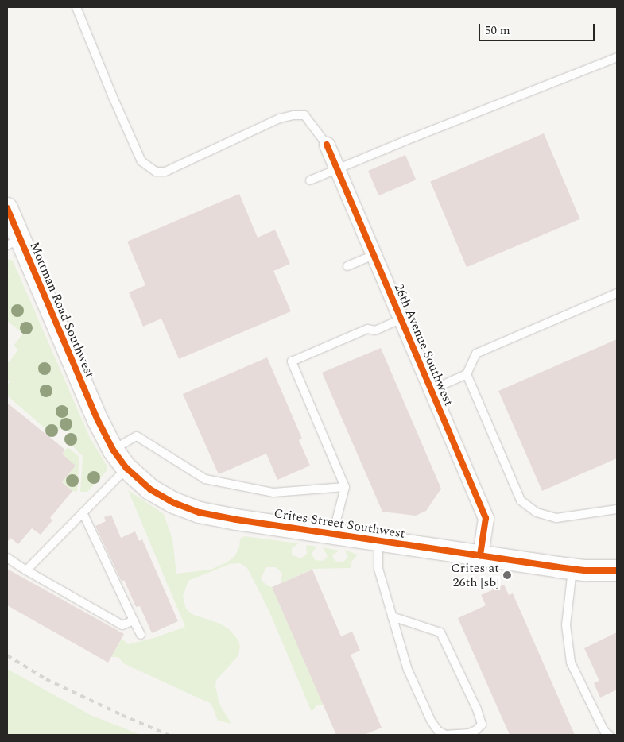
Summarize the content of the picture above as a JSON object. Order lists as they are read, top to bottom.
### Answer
{
  "streets": {
    "street": ["Mottman Road Southwest", "26th Avenue Southwest", "Crites Street Southwest"]
  },
  "crossings": [
    ["Mottman Road Southwest", "Crites Street Southwest"],
    ["26th Avenue Southwest", "Crites Street Southwest"]
  ],
  "places": ["Crites at 26th [sb]"],
  "scale_bar": "50 m"
}
